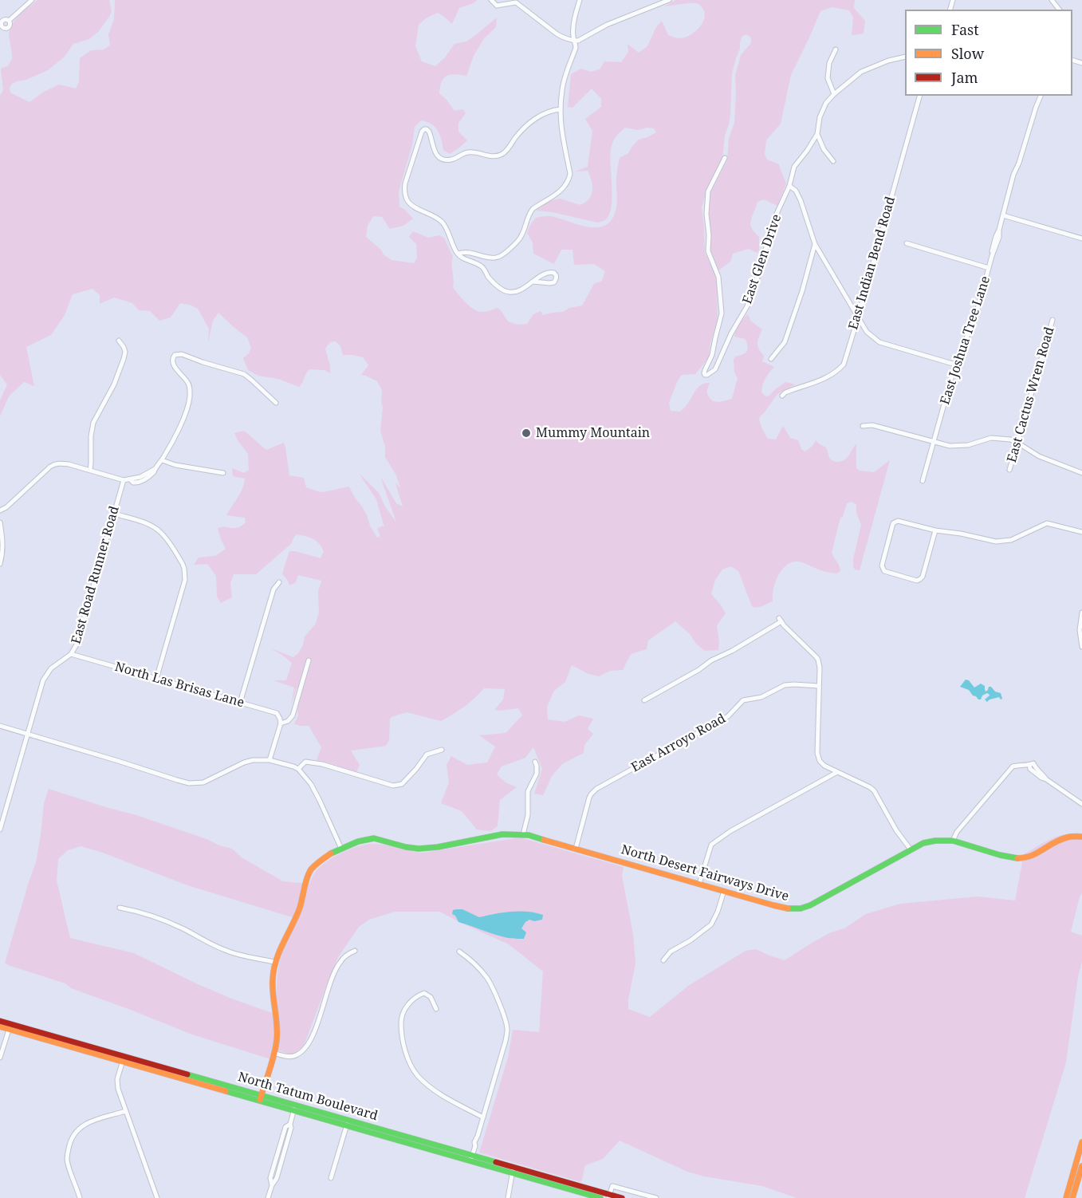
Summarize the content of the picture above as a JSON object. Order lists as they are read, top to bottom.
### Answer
{
  "streets": {
    "street": [
      "East Glen Drive",
      "East Indian Bend Road",
      "East Joshua Tree Lane",
      "East Cactus Wren Road",
      "East Road Runner Road",
      "North Las Brisas Lane",
      "East Arroyo Road",
      "North Desert Fairways Drive",
      "North Tatum Boulevard"
    ]
  },
  "crossings": [
    ["East Road Runner Road", "North Las Brisas Lane"],
    ["East Arroyo Road", "North Desert Fairways Drive"],
    ["North Desert Fairways Drive", "North Tatum Boulevard"]
  ],
  "places": ["Mummy Mountain"],
  "legend": ["Fast", "Slow", "Jam"]
}
